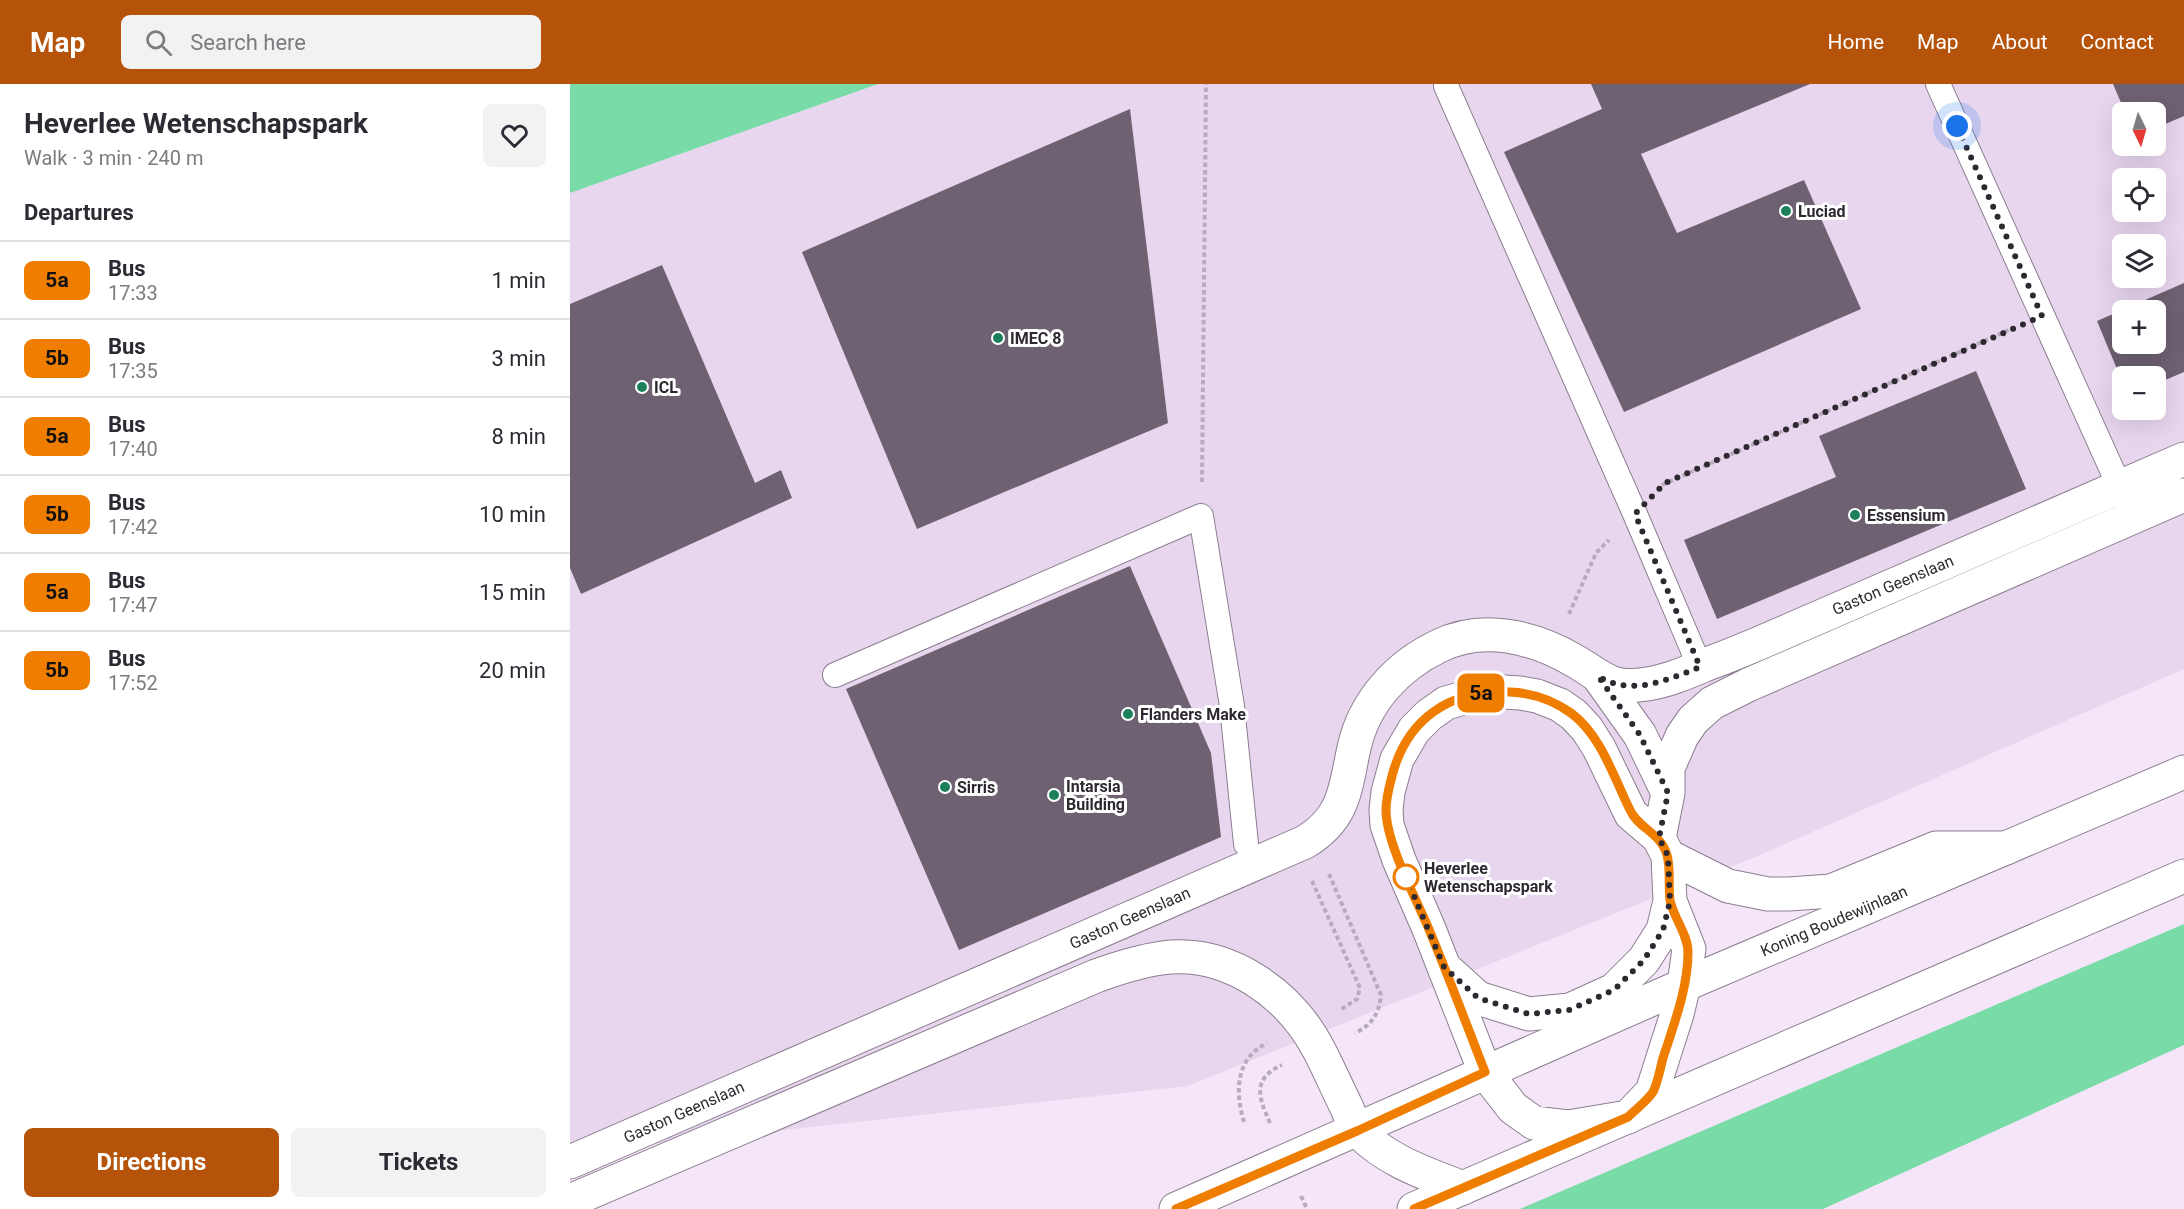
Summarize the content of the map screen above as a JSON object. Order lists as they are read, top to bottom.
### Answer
{
  "streets": {
    "main road": ["Gaston Geenslaan", "Koning Boudewijnlaan"]
  },
  "crossings": [
    ["Gaston Geenslaan", "Koning Boudewijnlaan"]
  ],
  "places": [
    "Luciad",
    "IMEC 8",
    "ICL",
    "Essensium",
    "Flanders Make",
    "Sirris",
    "Intarsia Building",
    "Heverlee Wetenschapspark"
  ],
  "lines": ["bus line 5a"],
  "north": "bottom",
  "page": {
    "header": "Map",
    "search": "Search here",
    "nav": [
      "Home",
      "Map",
      "About",
      "Contact"
    ],
    "heading": [
      ["Heverlee Wetenschapspark", "Walk · 3 min · 240 m"],
      "Departures"
    ],
    "on_map": "5a",
    "map_buttons": ["+", "−"],
    "list": [
      {
        "mark": "5a",
        "name": "Bus",
        "note": "17:33",
        "value": "1 min"
      },
      {
        "mark": "5b",
        "name": "Bus",
        "note": "17:35",
        "value": "3 min"
      },
      {
        "mark": "5a",
        "name": "Bus",
        "note": "17:40",
        "value": "8 min"
      },
      {
        "mark": "5b",
        "name": "Bus",
        "note": "17:42",
        "value": "10 min"
      },
      {
        "mark": "5a",
        "name": "Bus",
        "note": "17:47",
        "value": "15 min"
      },
      {
        "mark": "5b",
        "name": "Bus",
        "note": "17:52",
        "value": "20 min"
      }
    ],
    "buttons": ["Directions", "Tickets"]
  }
}
